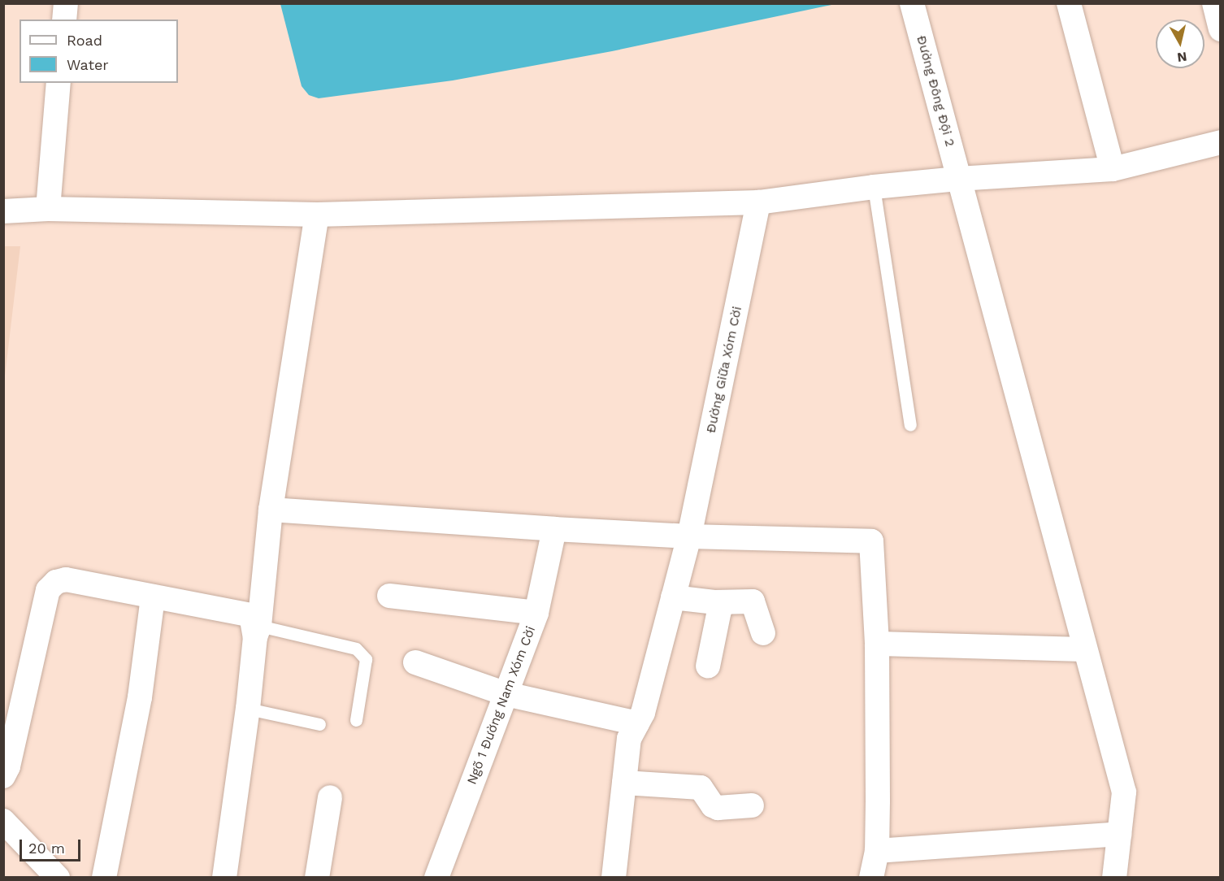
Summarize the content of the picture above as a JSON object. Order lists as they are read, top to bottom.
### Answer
{
  "streets": {
    "street": ["Đường Đông Đội 2", "Đường Giữa Xóm Cời", "Ngõ 1 Đường Nam Xóm Cời"]
  },
  "legend": ["Road", "Water"],
  "scale_bar": "20 m",
  "north": "bottom"
}
